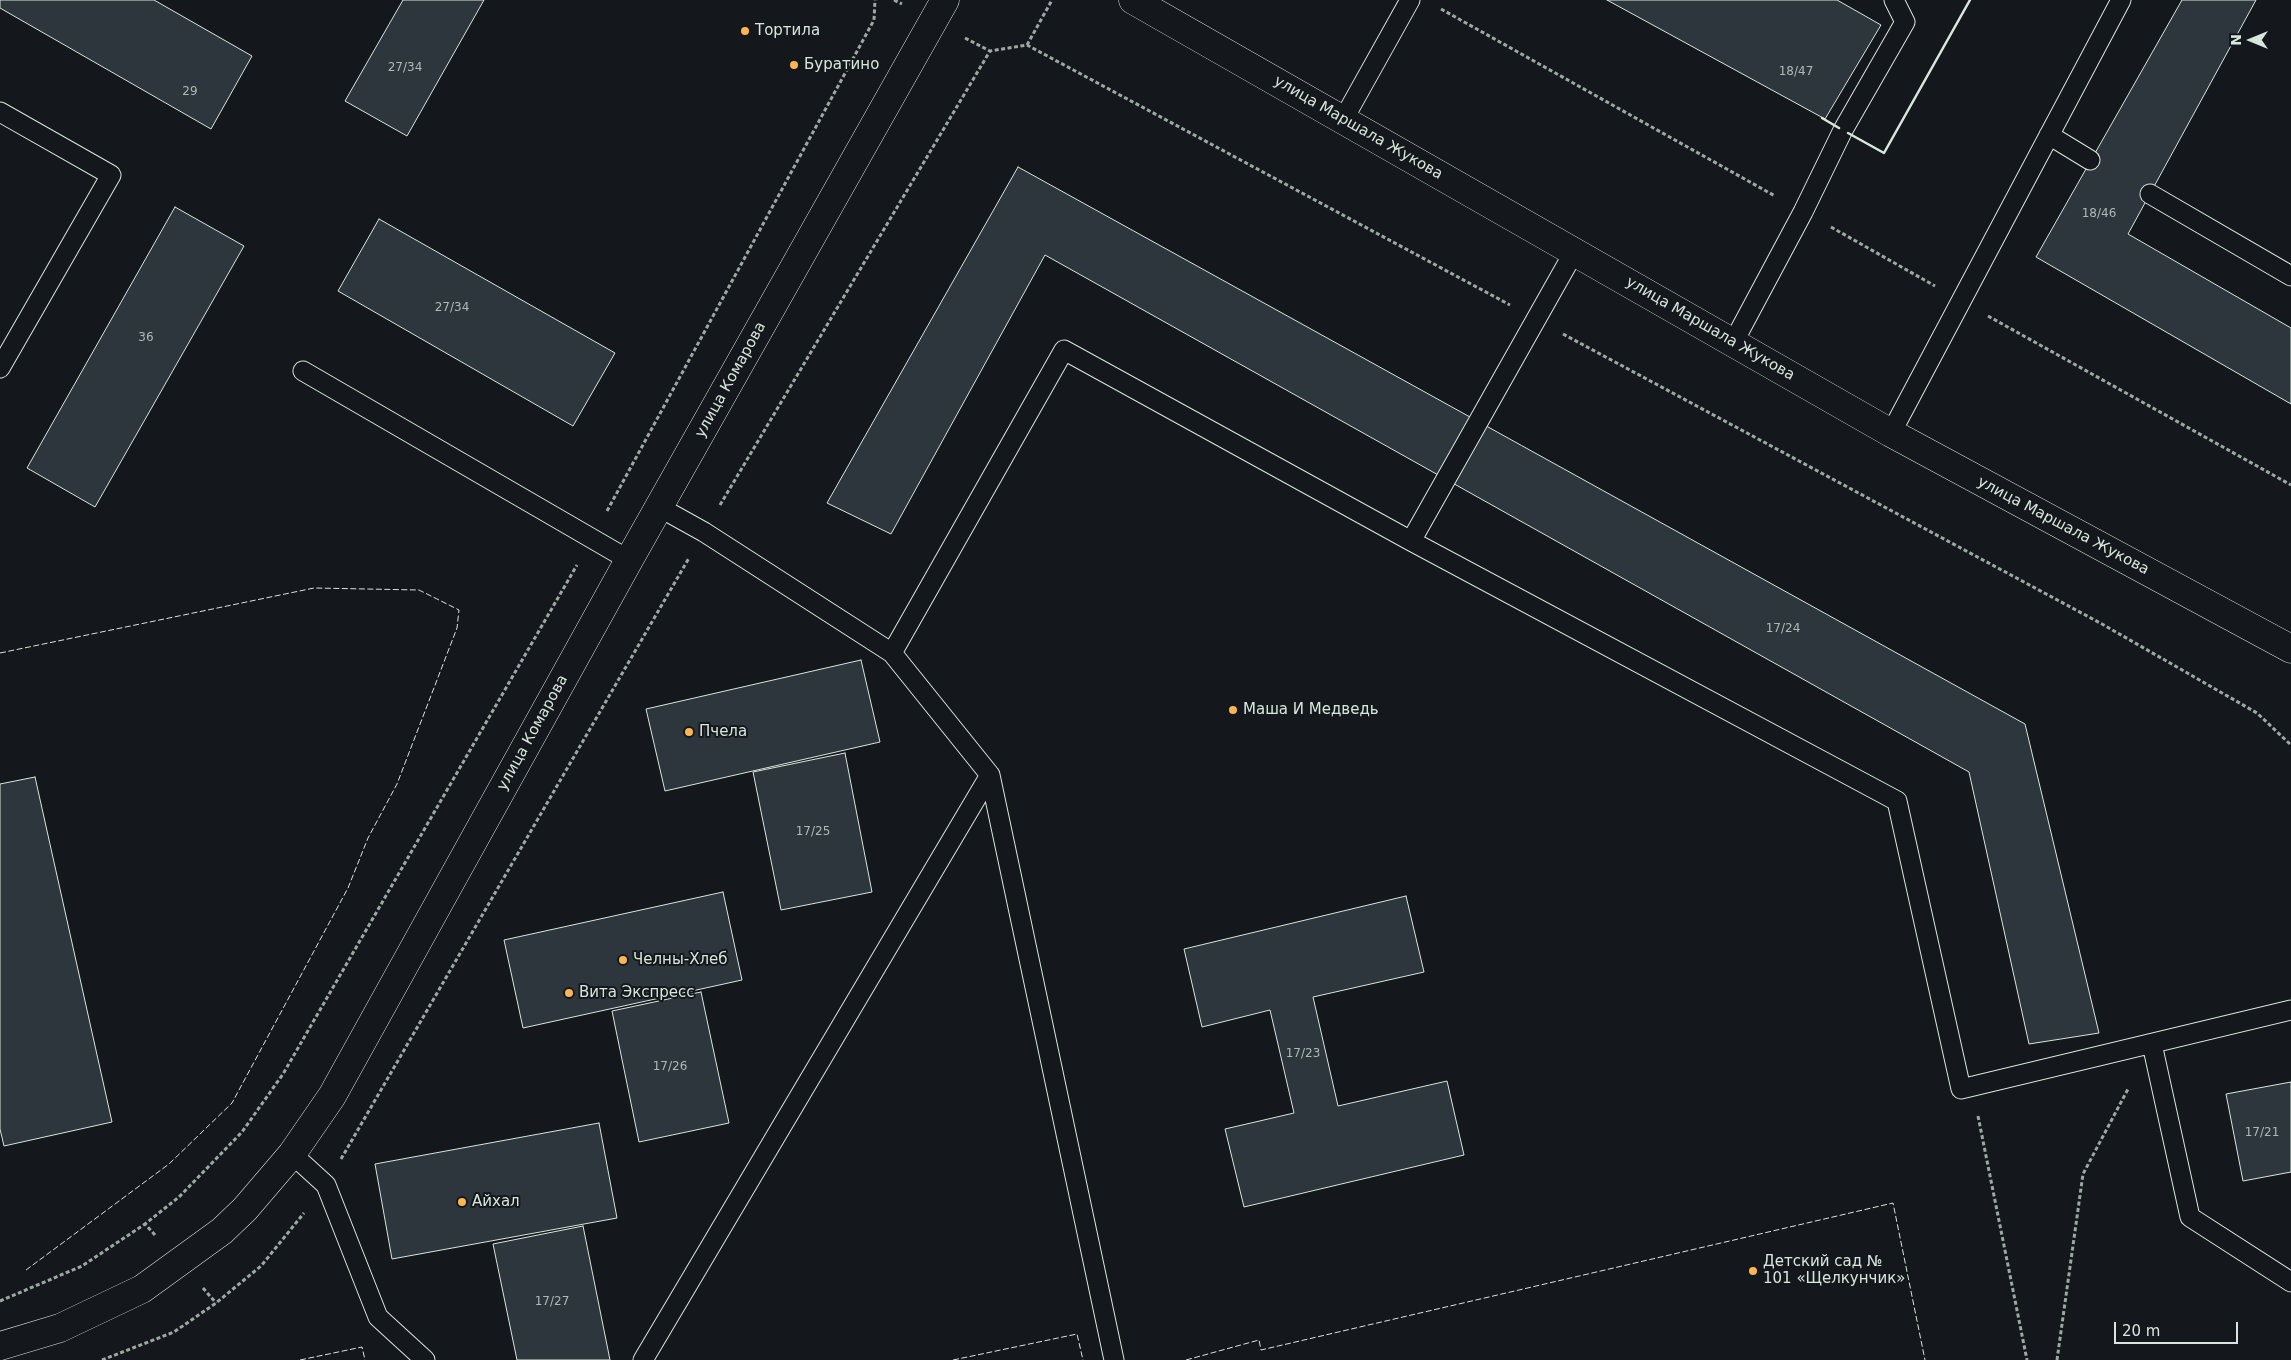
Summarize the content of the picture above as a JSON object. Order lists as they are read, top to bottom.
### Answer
{
  "streets": {
    "street": ["улица Маршала Жукова", "улица Комарова"]
  },
  "places": [
    "Тортила",
    "Буратино",
    "Маша И Медведь",
    "Пчела",
    "Челны-Хлеб",
    "Вита Экспресс",
    "Айхал",
    "Детский сад № 101 «Щелкунчик»"
  ],
  "house_numbers": [
    "27/34",
    "18/47",
    "29",
    "18/46",
    "27/34",
    "36",
    "17/24",
    "17/25",
    "17/23",
    "17/26",
    "17/21",
    "17/27"
  ],
  "scale_bar": "20 m",
  "north": "left"
}
